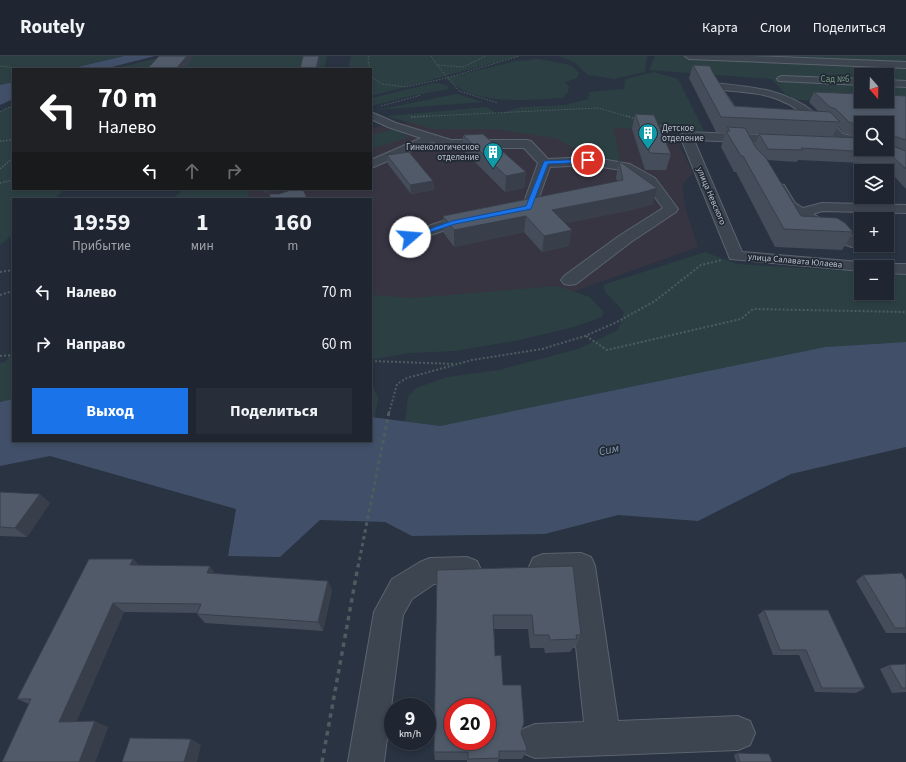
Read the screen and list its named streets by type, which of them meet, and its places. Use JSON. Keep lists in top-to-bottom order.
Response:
{
  "streets": {
    "street": ["улица Невского", "улица Салавата Юлаева"]
  },
  "crossings": [
    ["улица Невского", "улица Салавата Юлаева"]
  ],
  "water": ["Сим"],
  "parks": ["Сад №6"],
  "places": {
    "building": ["Детское отделение", "Гинекологическое отделение"]
  },
  "north": "bottom",
  "page": {
    "header": "Routely",
    "nav": ["Карта", "Слои", "Поделиться"],
    "map_buttons": ["+", "−"],
    "turn": ["70 m", "Налево"],
    "eta": [
      "19:59",
      "Прибытие",
      "1",
      "мин",
      "160",
      "m"
    ],
    "list": [
      {
        "name": "Налево",
        "value": "70 m"
      },
      {
        "name": "Направо",
        "value": "60 m"
      }
    ],
    "buttons": ["Выход", "Поделиться"],
    "speed": "9 km/h",
    "limit": "20"
  }
}
